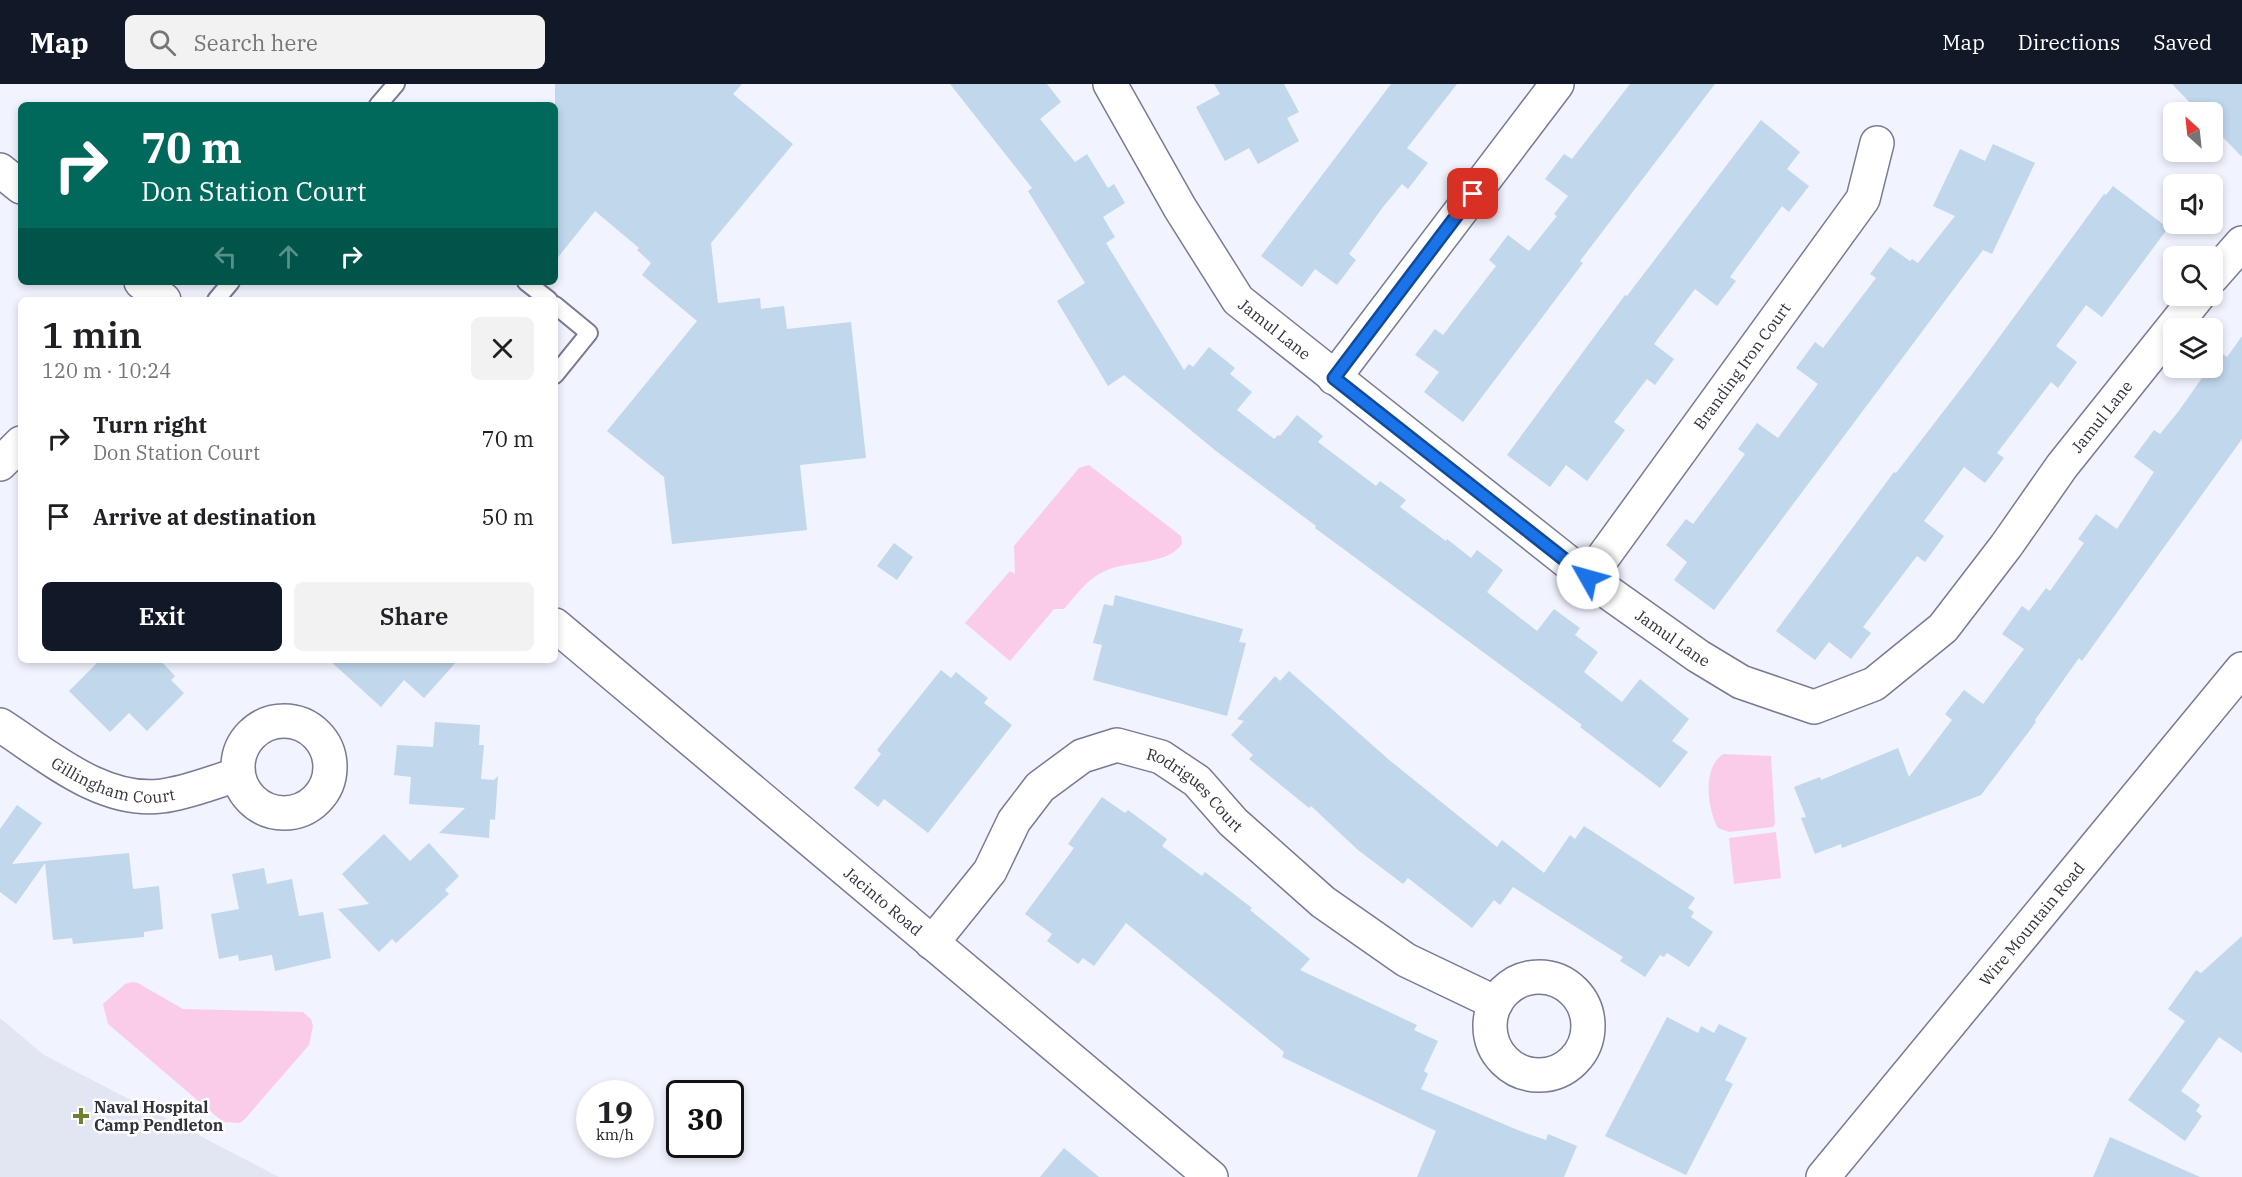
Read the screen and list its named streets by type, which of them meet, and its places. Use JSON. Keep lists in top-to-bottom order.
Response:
{
  "streets": {
    "street": [
      "Jamul Lane",
      "Branding Iron Court",
      "Gillingham Court",
      "Rodrigues Court",
      "Jacinto Road",
      "Wire Mountain Road"
    ]
  },
  "crossings": [
    ["Jamul Lane", "Branding Iron Court"],
    ["Rodrigues Court", "Jacinto Road"]
  ],
  "places": {
    "health": ["Naval Hospital Camp Pendleton"]
  },
  "north": "top left",
  "page": {
    "header": "Map",
    "search": "Search here",
    "nav": ["Map", "Directions", "Saved"],
    "turn": ["70 m", "Don Station Court"],
    "heading": ["1 min", "120 m · 10:24"],
    "list": [
      {
        "name": "Turn right",
        "note": "Don Station Court",
        "value": "70 m"
      },
      {
        "name": "Arrive at destination",
        "value": "50 m"
      }
    ],
    "buttons": ["Exit", "Share"],
    "speed": "19 km/h",
    "limit": "30"
  }
}
